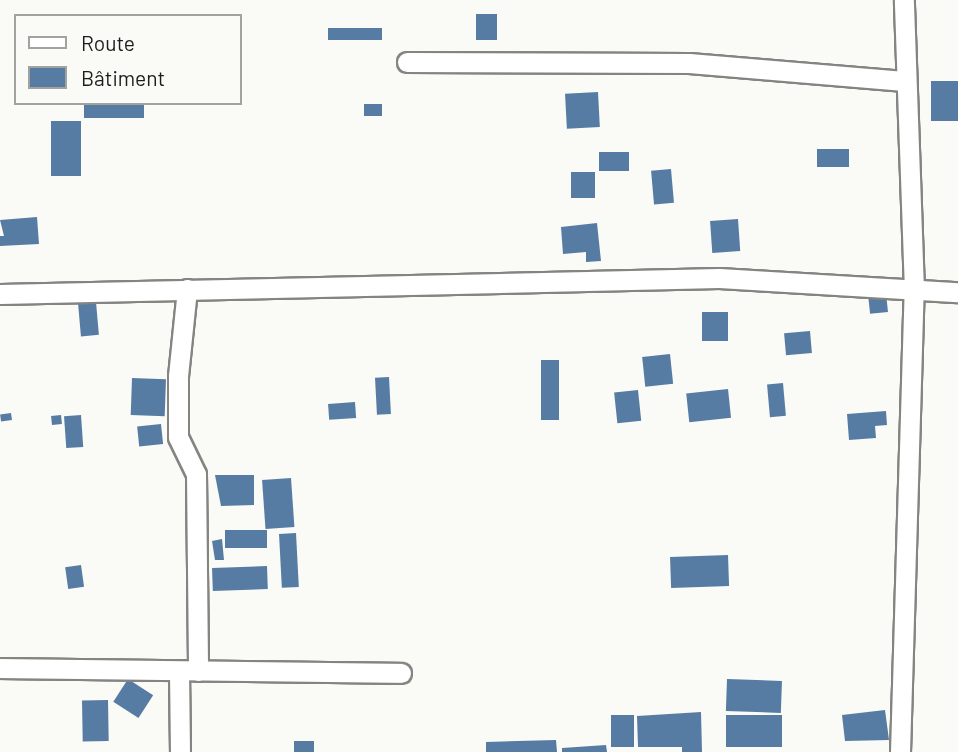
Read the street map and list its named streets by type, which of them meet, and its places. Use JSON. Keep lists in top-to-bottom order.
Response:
{
  "legend": ["Route", "Bâtiment"]
}
